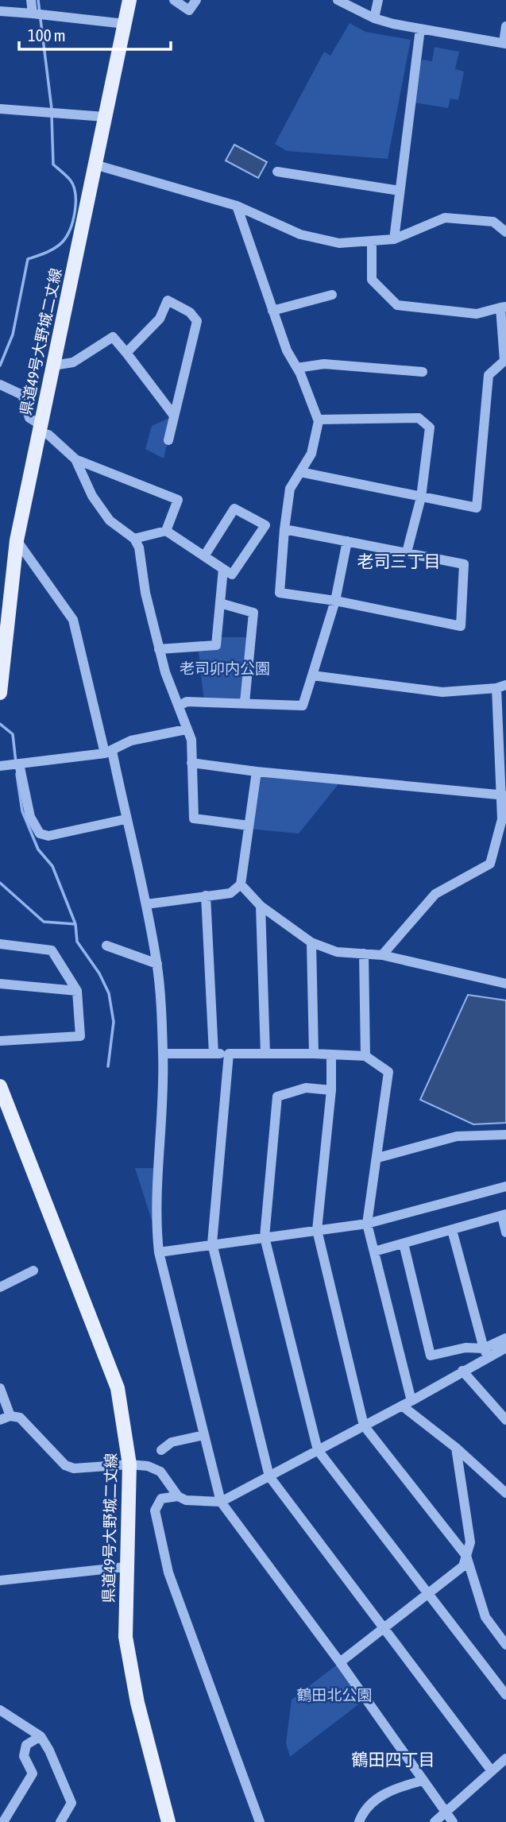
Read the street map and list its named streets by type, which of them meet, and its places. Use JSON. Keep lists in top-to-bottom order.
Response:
{
  "streets": {
    "main road": ["県道49号大野城二丈線"]
  },
  "districts": ["老司三丁目", "鶴田四丁目"],
  "parks": ["老司卯内公園", "鶴田北公園"],
  "scale_bar": "100 m"
}
